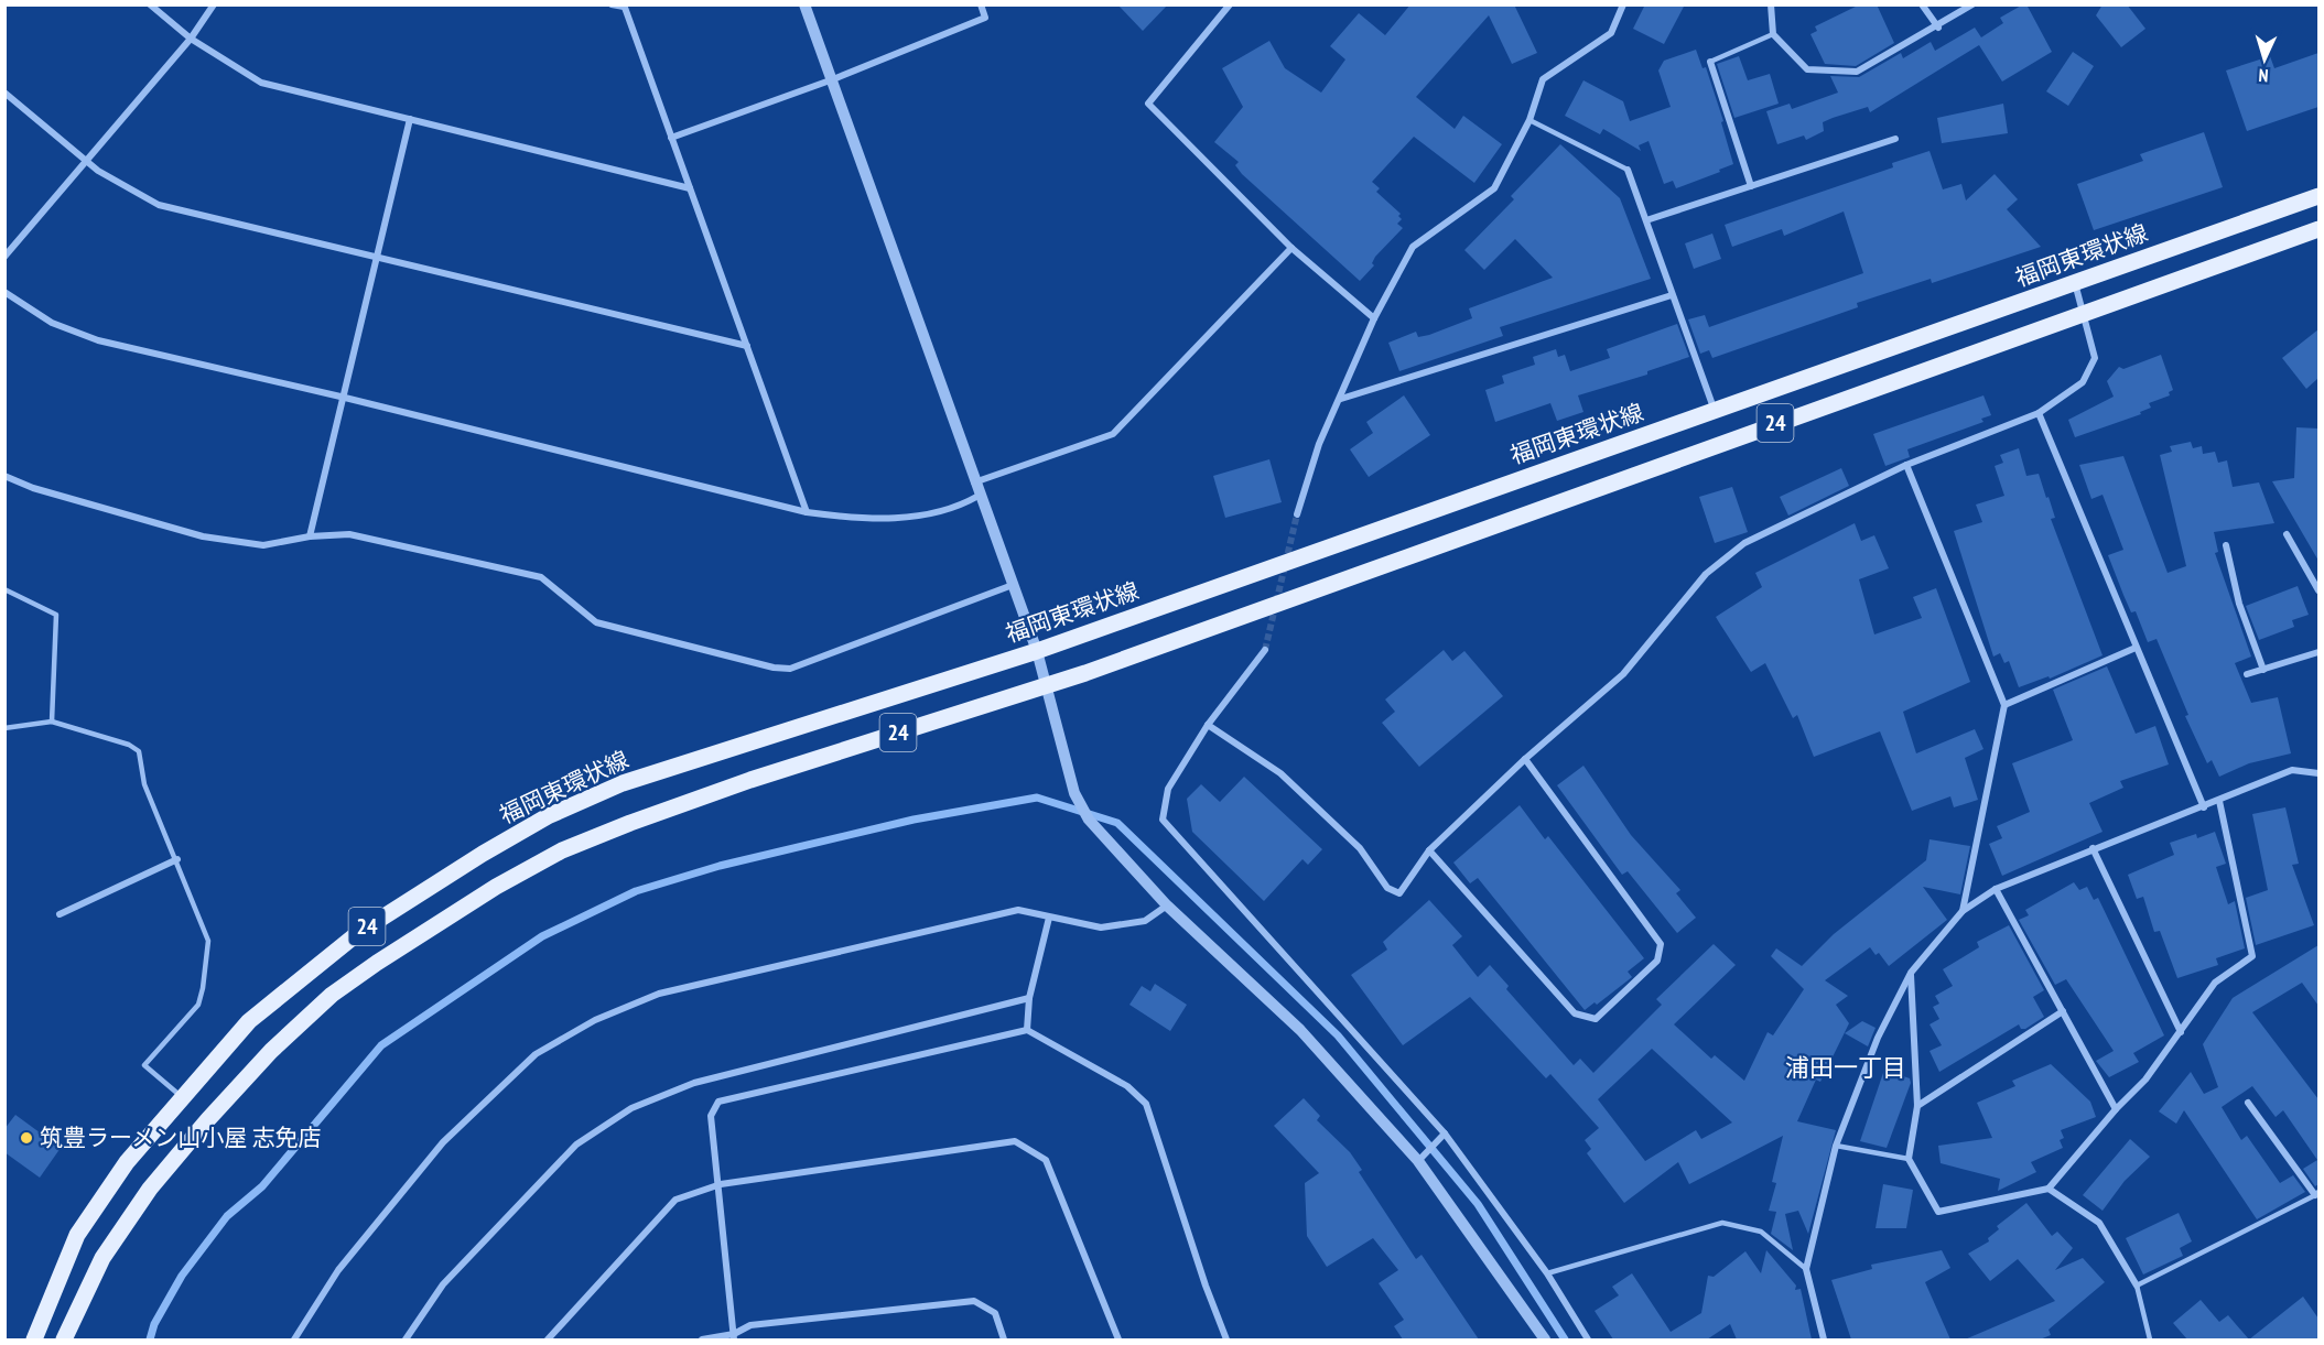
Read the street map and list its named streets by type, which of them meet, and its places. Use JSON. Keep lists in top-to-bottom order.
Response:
{
  "streets": {
    "main road": ["福岡東環状線", "24"]
  },
  "districts": ["浦田一丁目"],
  "places": ["筑豊ラーメン山小屋 志免店"],
  "north": "bottom"
}
